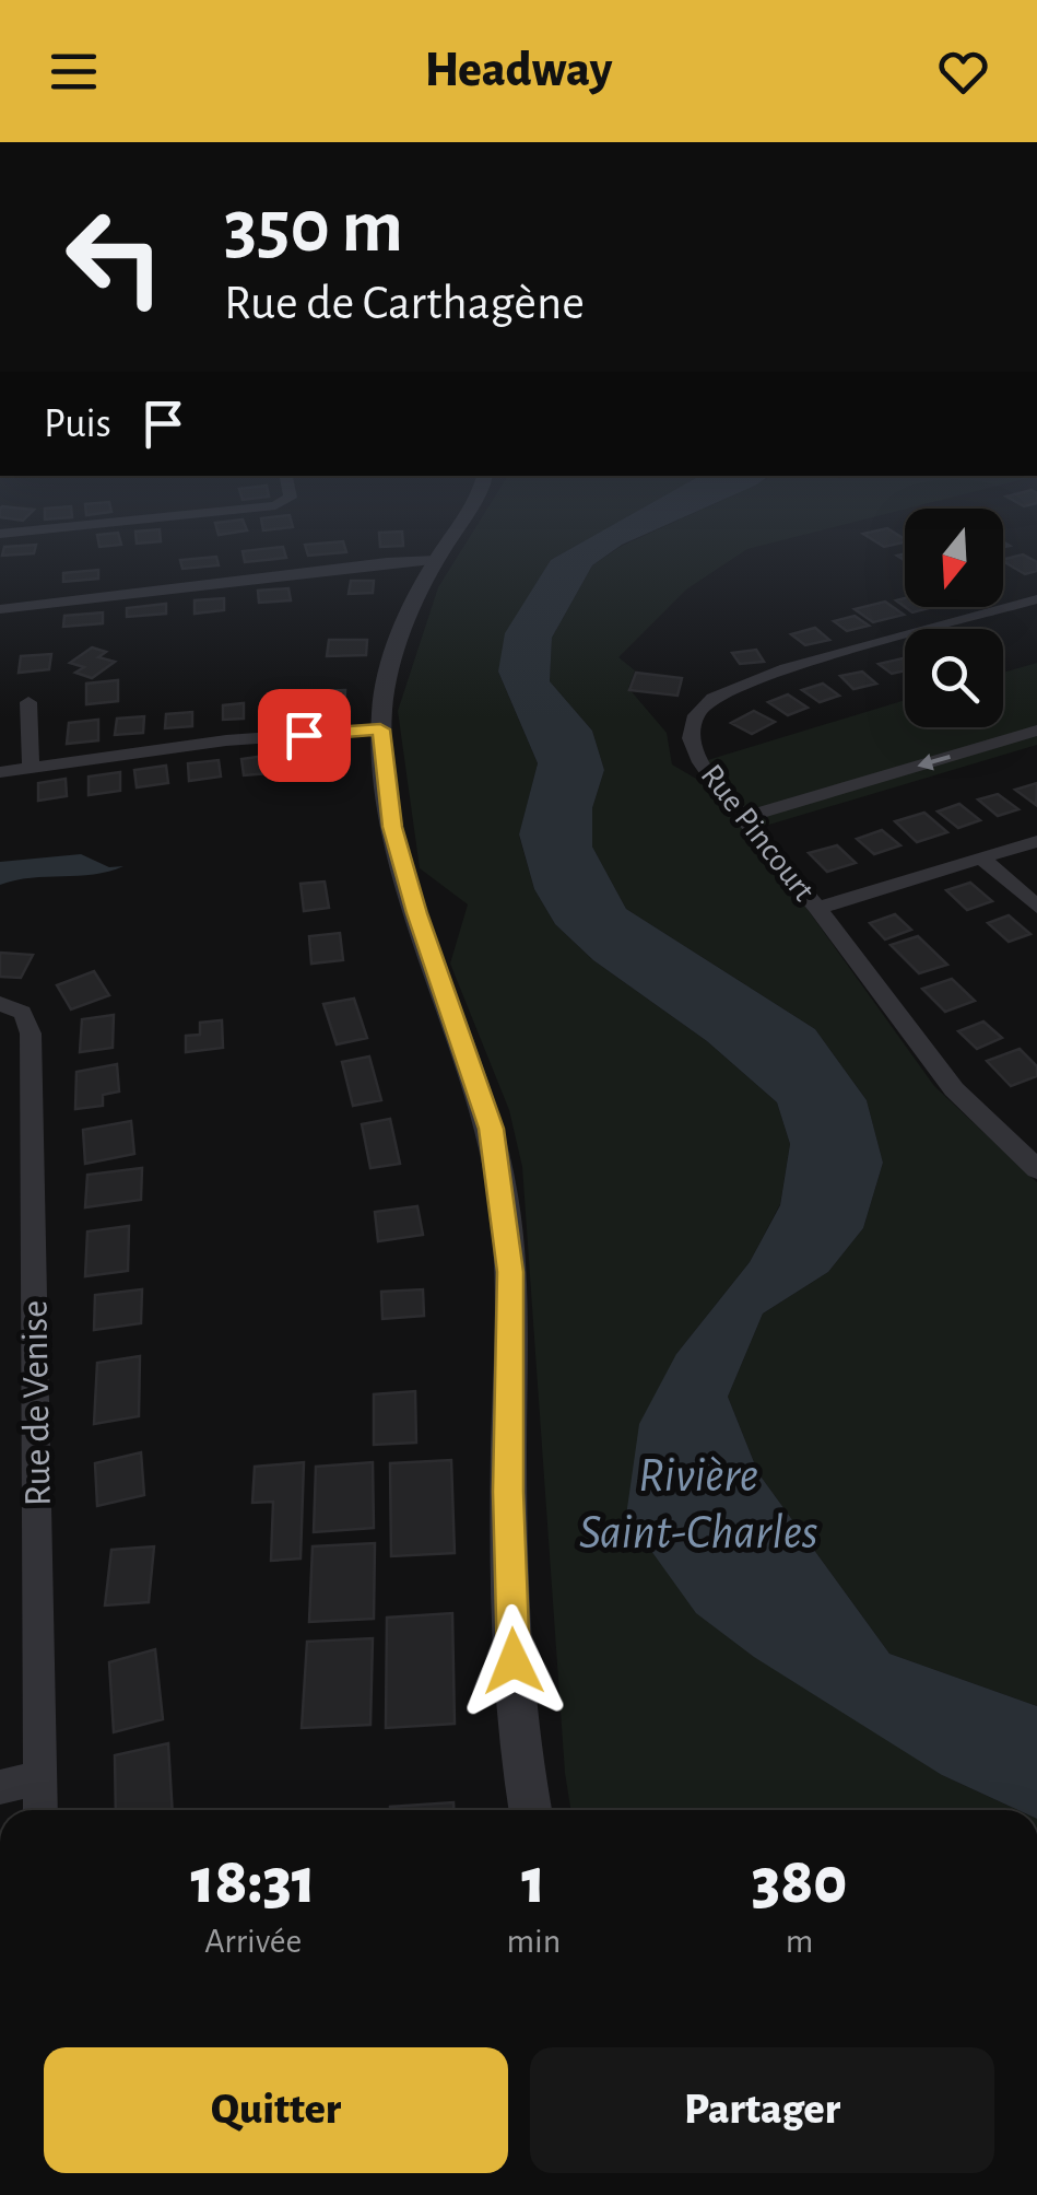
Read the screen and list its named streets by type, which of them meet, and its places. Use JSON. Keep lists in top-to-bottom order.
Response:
{
  "streets": {
    "street": ["Rue Pincourt", "Rue de Venise"]
  },
  "water": ["Rivière Saint-Charles"],
  "north": "bottom",
  "page": {
    "header": "Headway",
    "turn": ["350 m", "Rue de Carthagène"],
    "then": "Puis",
    "eta": [
      "18:31",
      "Arrivée",
      "1",
      "min",
      "380",
      "m"
    ],
    "buttons": ["Quitter", "Partager"]
  }
}
